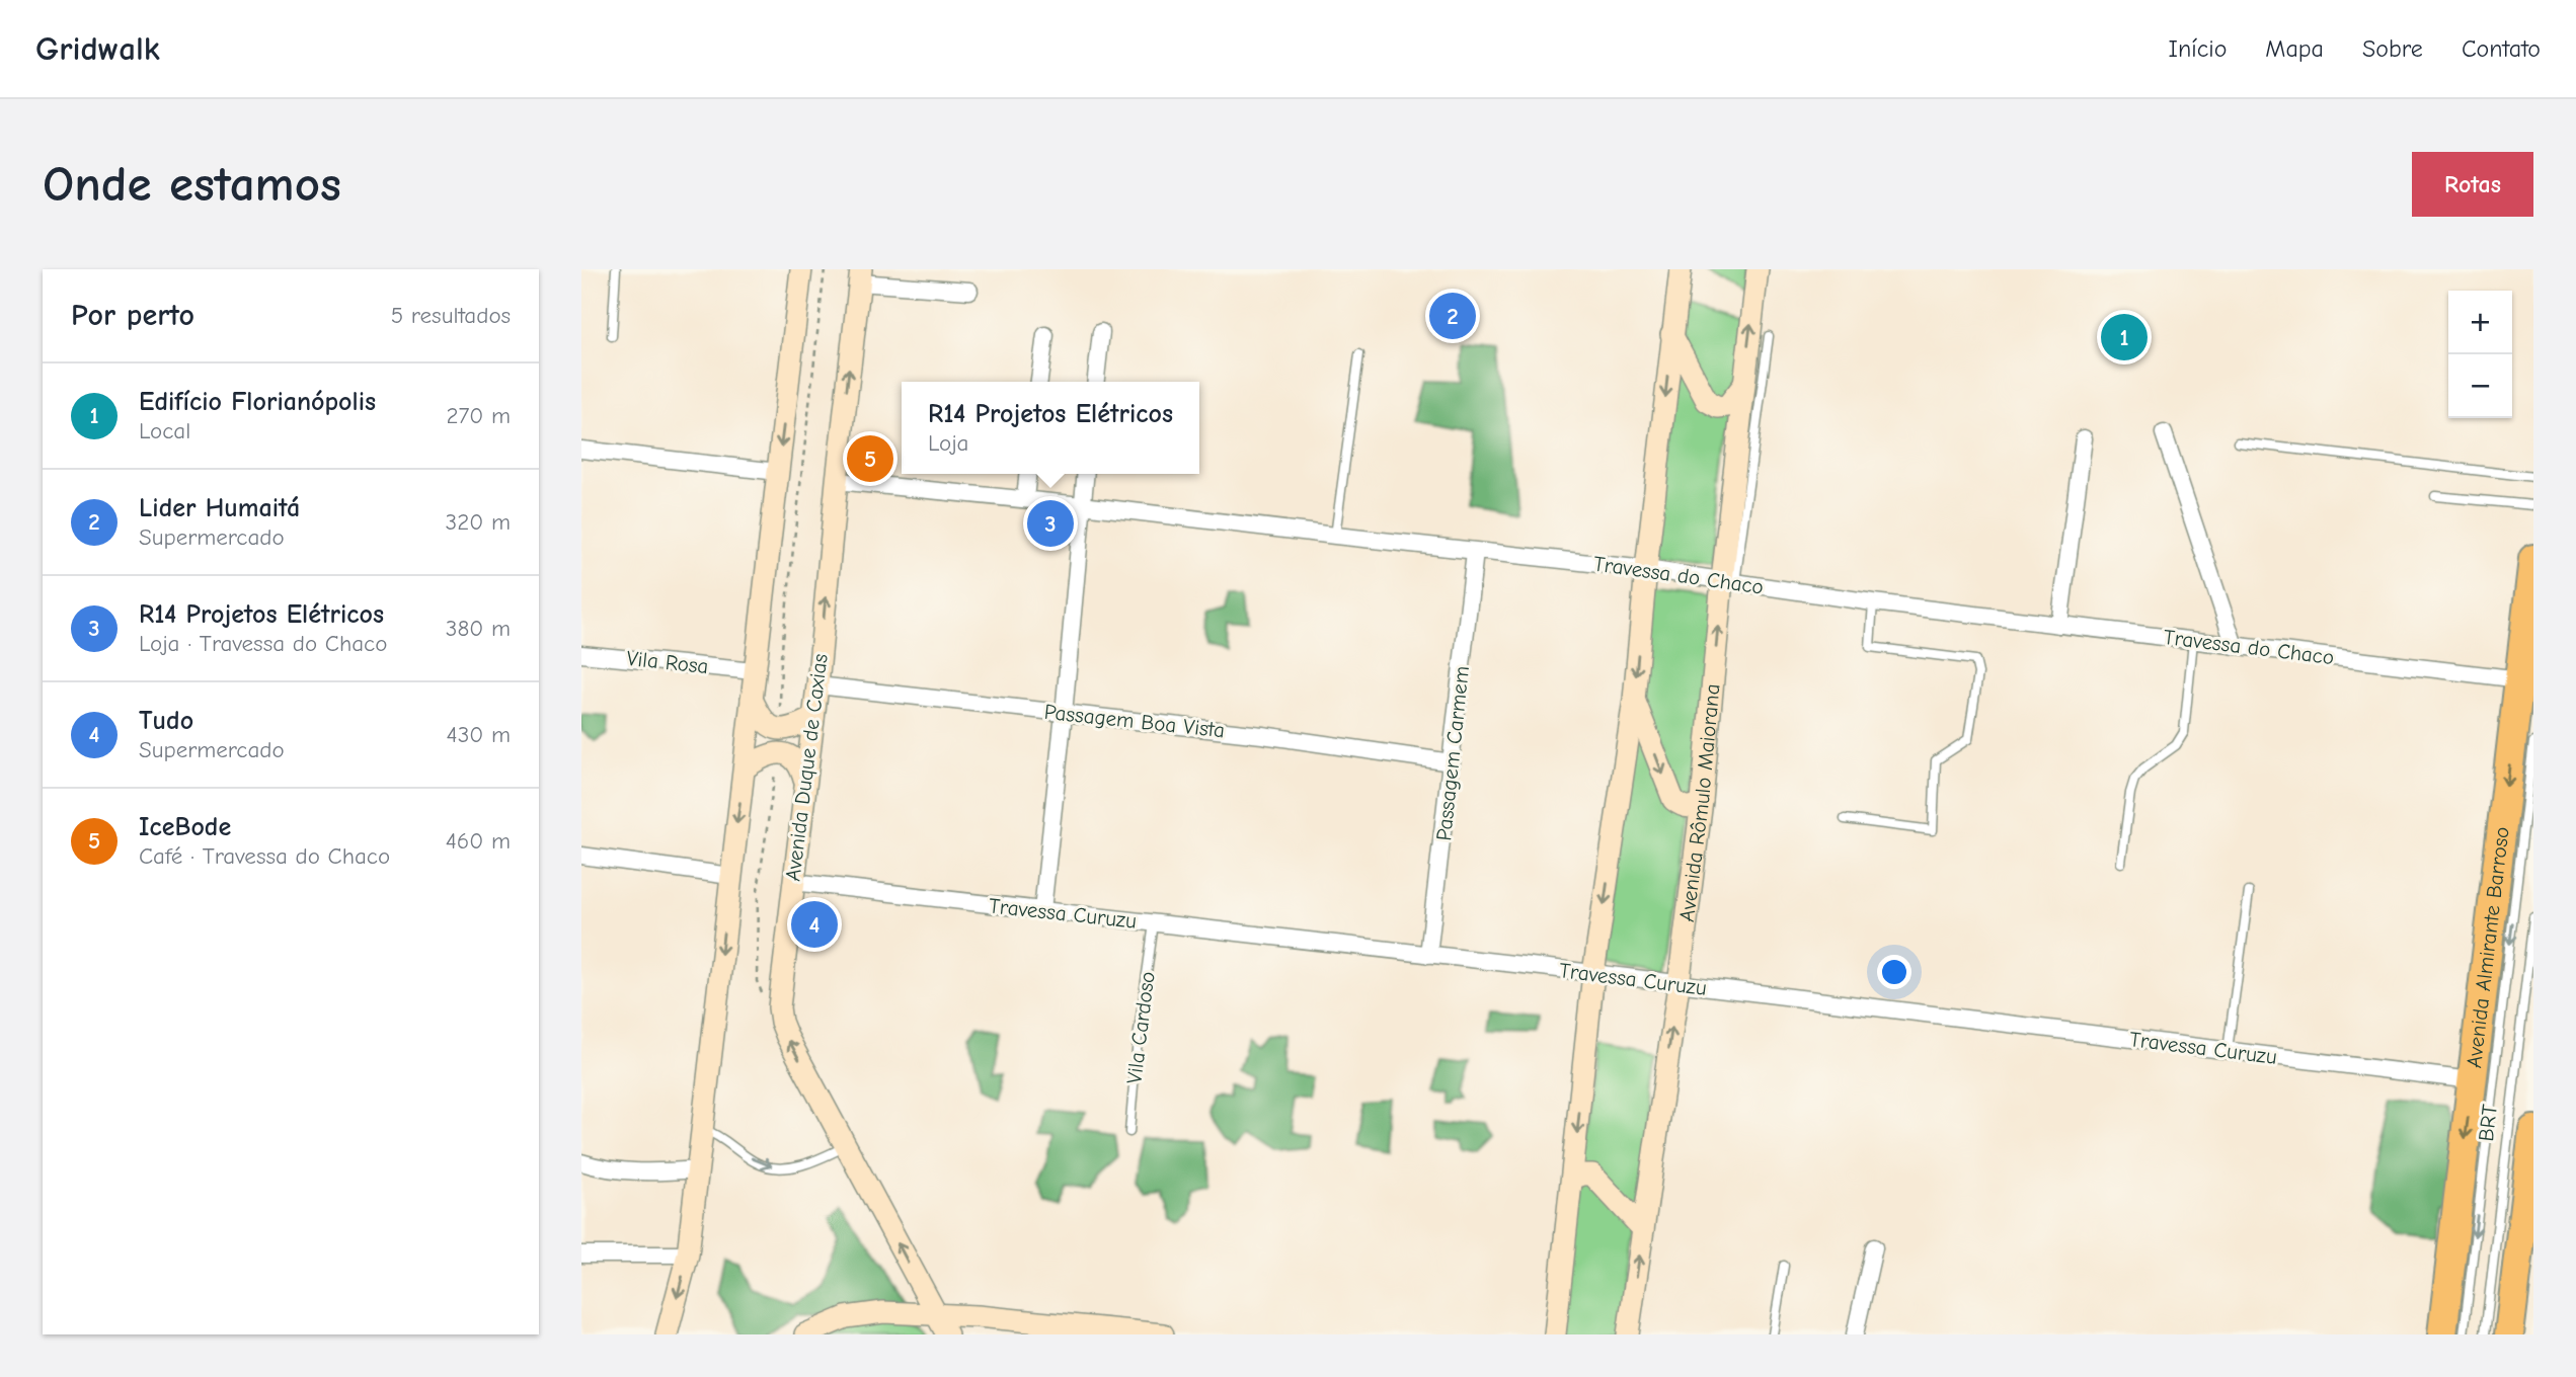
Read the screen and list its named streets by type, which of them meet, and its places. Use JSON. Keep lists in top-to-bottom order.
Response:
{
  "streets": {
    "highway": ["Avenida Almirante Barroso"],
    "street": [
      "Travessa do Chaco",
      "Vila Rosa",
      "Passagem Boa Vista",
      "Passagem Carmem",
      "Avenida Duque de Caxias",
      "Avenida Rômulo Maiorana",
      "Travessa Curuzu"
    ],
    "lane": ["Vila Cardoso", "BRT"]
  },
  "crossings": [
    ["Travessa do Chaco", "Passagem Carmem"],
    ["Travessa do Chaco", "Avenida Duque de Caxias"],
    ["Travessa do Chaco", "Avenida Rômulo Maiorana"],
    ["Travessa do Chaco", "Avenida Almirante Barroso"],
    ["Passagem Boa Vista", "Passagem Carmem"],
    ["Passagem Boa Vista", "Avenida Duque de Caxias"],
    ["Passagem Carmem", "Travessa Curuzu"],
    ["Avenida Duque de Caxias", "Travessa Curuzu"],
    ["Avenida Rômulo Maiorana", "Travessa Curuzu"],
    ["Travessa Curuzu", "Avenida Almirante Barroso"],
    ["Travessa Curuzu", "Vila Cardoso"]
  ],
  "page": {
    "header": "Gridwalk",
    "nav": [
      "Início",
      "Mapa",
      "Sobre",
      "Contato"
    ],
    "buttons": "Rotas",
    "title": "Onde estamos",
    "heading": ["Por perto", "5 resultados"],
    "pins": [
      "2",
      "1",
      "5",
      "3",
      "4"
    ],
    "map_buttons": ["+", "−"],
    "list": [
      {
        "mark": "1",
        "name": "Edifício Florianópolis",
        "note": "Local",
        "value": "270 m"
      },
      {
        "mark": "2",
        "name": "Lider Humaitá",
        "note": "Supermercado",
        "value": "320 m"
      },
      {
        "mark": "3",
        "name": "R14 Projetos Elétricos",
        "note": "Loja · Travessa do Chaco",
        "value": "380 m"
      },
      {
        "mark": "4",
        "name": "Tudo",
        "note": "Supermercado",
        "value": "430 m"
      },
      {
        "mark": "5",
        "name": "IceBode",
        "note": "Café · Travessa do Chaco",
        "value": "460 m"
      }
    ],
    "popup": ["R14 Projetos Elétricos", "Loja"]
  }
}
